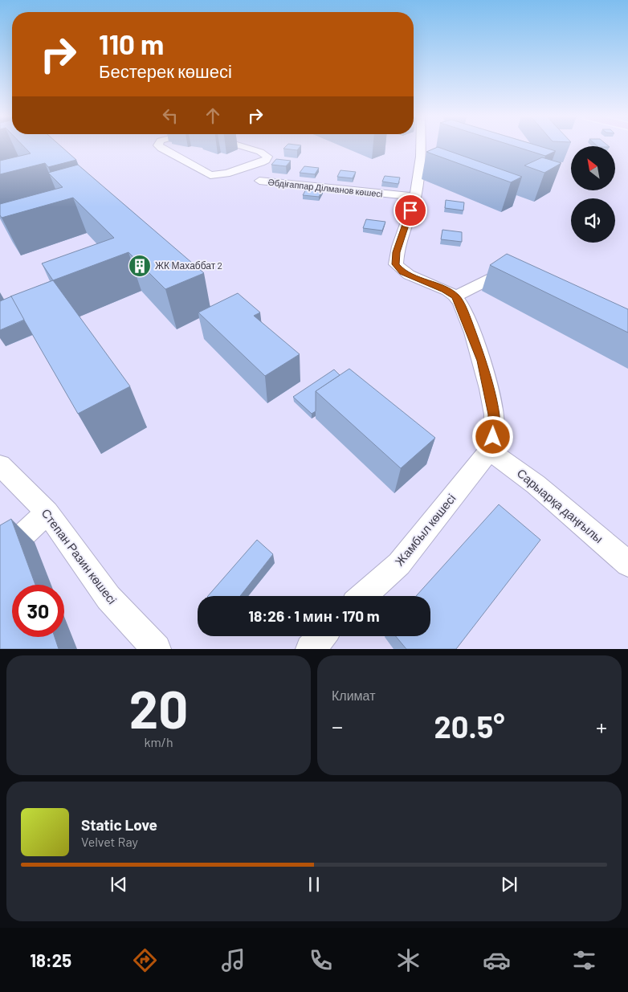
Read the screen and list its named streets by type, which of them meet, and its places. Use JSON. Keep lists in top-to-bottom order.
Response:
{
  "streets": {
    "street": [
      "Әбдіғаппар Ділманов көшесі",
      "Сарыарқа даңғылы",
      "Жамбыл көшесі",
      "Степан Разин көшесі"
    ]
  },
  "crossings": [
    ["Сарыарқа даңғылы", "Жамбыл көшесі"]
  ],
  "places": {
    "building": ["ЖК Махаббат 2"]
  },
  "north": "top left",
  "page": {
    "turn": ["110 m", "Бестерек көшесі"],
    "limit": "30",
    "trip": "18:26 · 1 мин · 170 m",
    "tile": [
      ["20", "km/h"],
      "Климат"
    ],
    "heat": ["−", "20.5°", "+"],
    "song": ["Static Love", "Velvet Ray"],
    "tabs": "18:25"
  }
}
